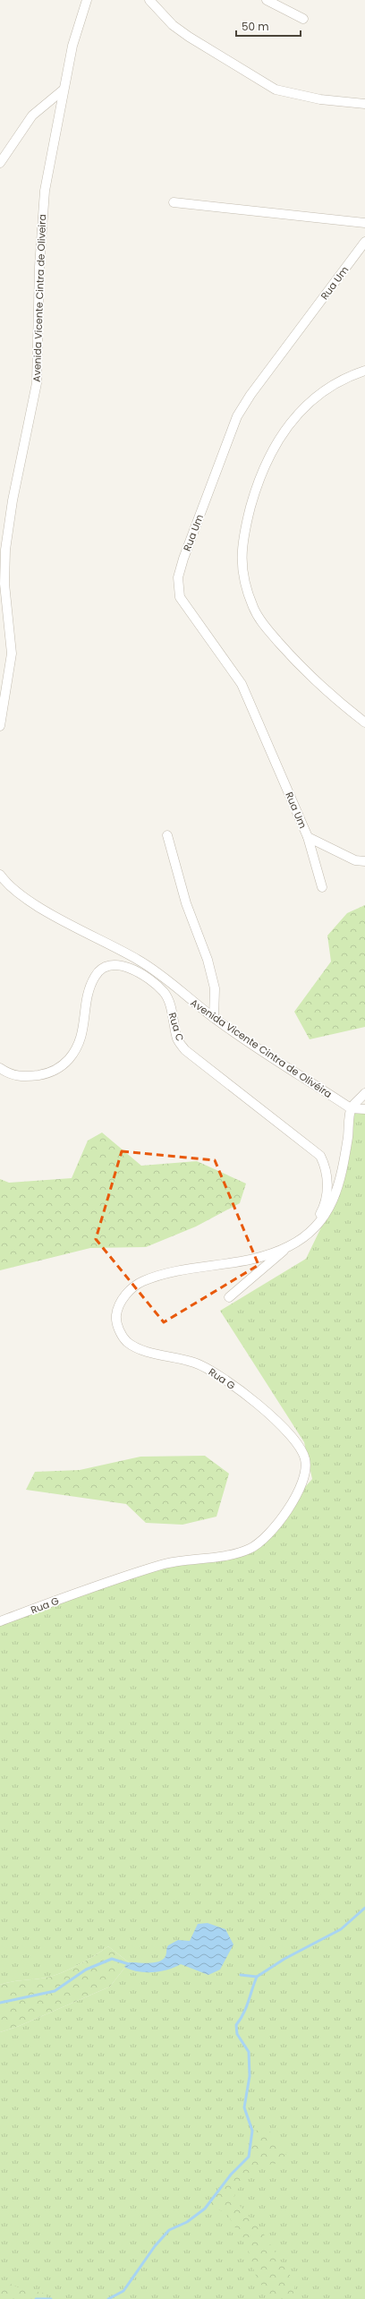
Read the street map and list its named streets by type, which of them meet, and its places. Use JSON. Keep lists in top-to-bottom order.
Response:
{
  "streets": {
    "street": [
      "Rua Um",
      "Avenida Vicente Cintra de Oliveira",
      "Rua C",
      "Avenida Vicente Cintra de Olivéira",
      "Rua G"
    ]
  },
  "crossings": [
    ["Rua C", "Rua G"],
    ["Avenida Vicente Cintra de Olivéira", "Rua G"]
  ],
  "scale_bar": "50 m"
}
